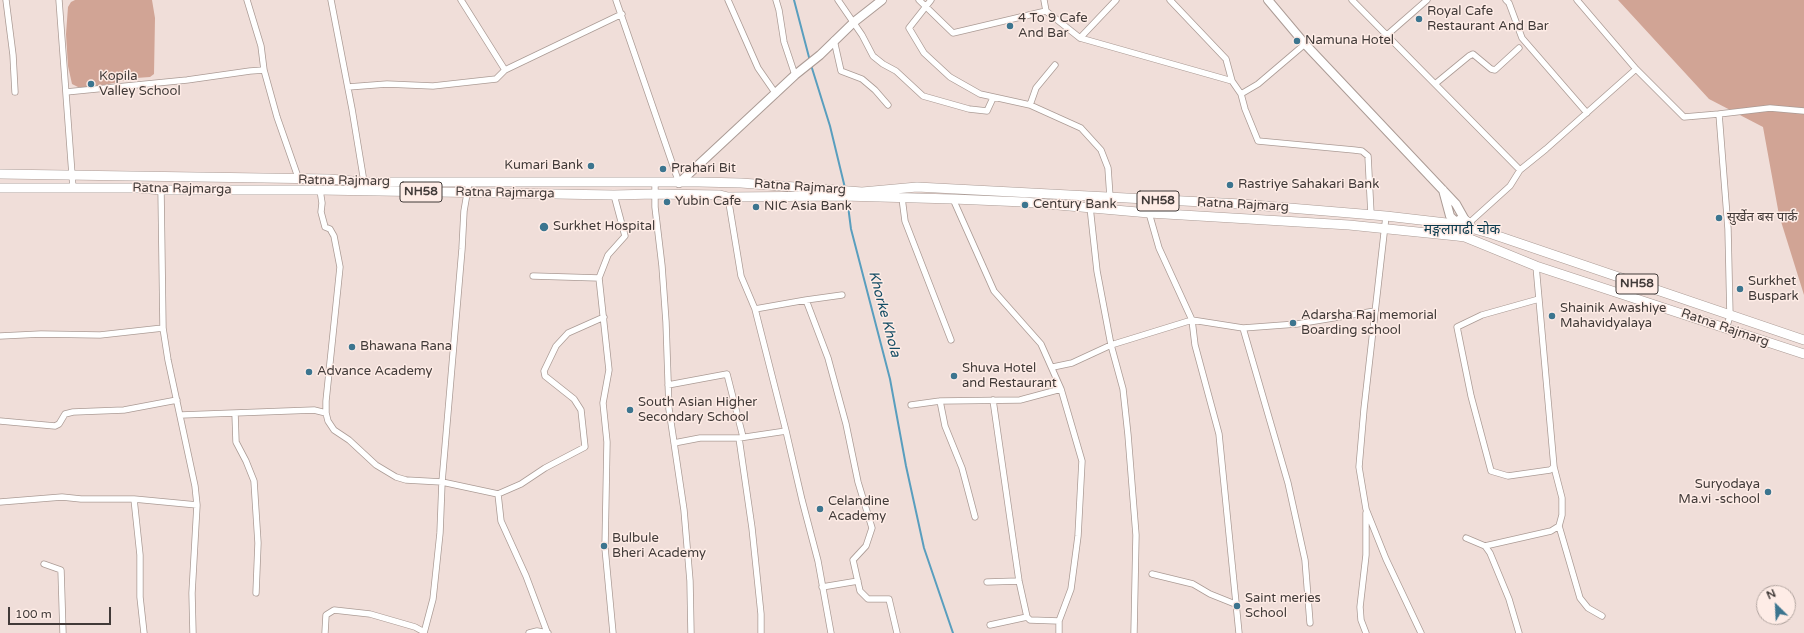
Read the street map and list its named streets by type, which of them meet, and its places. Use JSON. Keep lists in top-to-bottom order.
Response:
{
  "streets": {
    "main road": ["Ratna Rajmarg", "Ratna Rajmarga", "NH58"]
  },
  "crossings": [
    ["Ratna Rajmarg", "Ratna Rajmarga"]
  ],
  "districts": ["मङ्गलागढी चोक"],
  "water": ["Khorke Khola"],
  "places": [
    "Royal Cafe Restaurant And Bar",
    "4 To 9 Cafe And Bar",
    "Namuna Hotel",
    "Kopila Valley School",
    "Kumari Bank",
    "Prahari Bit",
    "Rastriye Sahakari Bank",
    "Yubin Cafe",
    "Century Bank",
    "NIC Asia Bank",
    "सुर्खेत बस पार्क",
    "Surkhet Hospital",
    "Surkhet Buspark",
    "Shainik Awashiye Mahavidyalaya",
    "Adarsha Raj memorial Boarding school",
    "Bhawana Rana",
    "Advance Academy",
    "Shuva Hotel and Restaurant",
    "South Asian Higher Secondary School",
    "Suryodaya Ma.vi -school",
    "Celandine Academy",
    "Bulbule Bheri Academy",
    "Saint meries School"
  ],
  "scale_bar": "100 m",
  "north": "top left"
}
